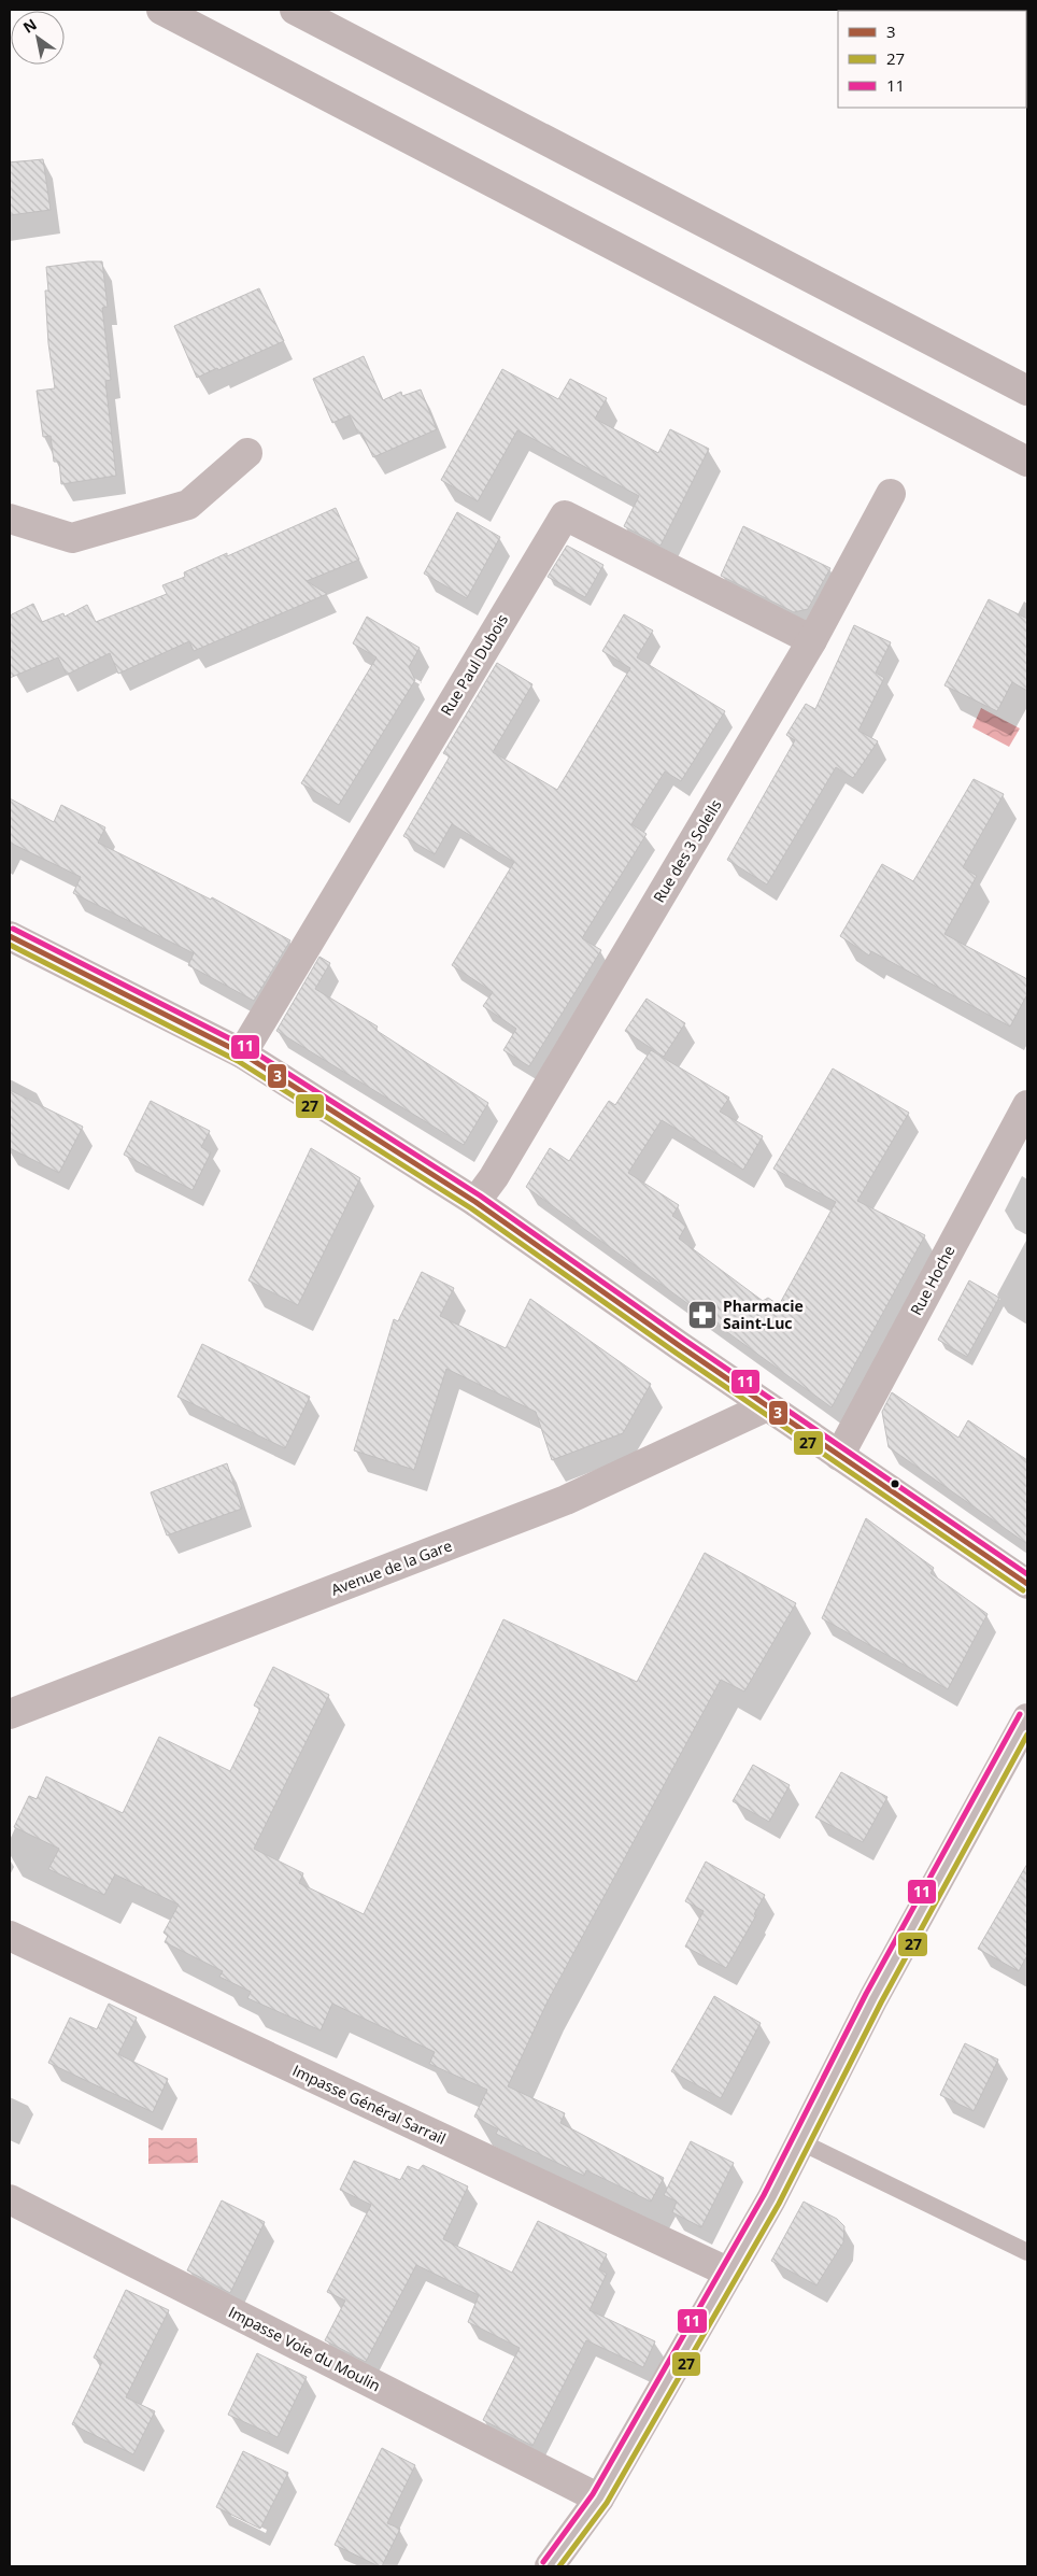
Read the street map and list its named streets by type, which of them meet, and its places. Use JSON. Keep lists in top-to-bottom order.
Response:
{
  "streets": {
    "street": [
      "Rue Paul Dubois",
      "Rue des 3 Soleils",
      "Rue Hoche",
      "Avenue de la Gare",
      "Impasse Général Sarrail",
      "Impasse Voie du Moulin"
    ]
  },
  "crossings": [
    ["Rue Paul Dubois", "Rue des 3 Soleils"]
  ],
  "places": {
    "pharmacy": ["Pharmacie Saint-Luc"]
  },
  "lines": ["transit line 11", "transit line 3", "transit line 27"],
  "legend": ["3", "27", "11"],
  "north": "top left"
}
